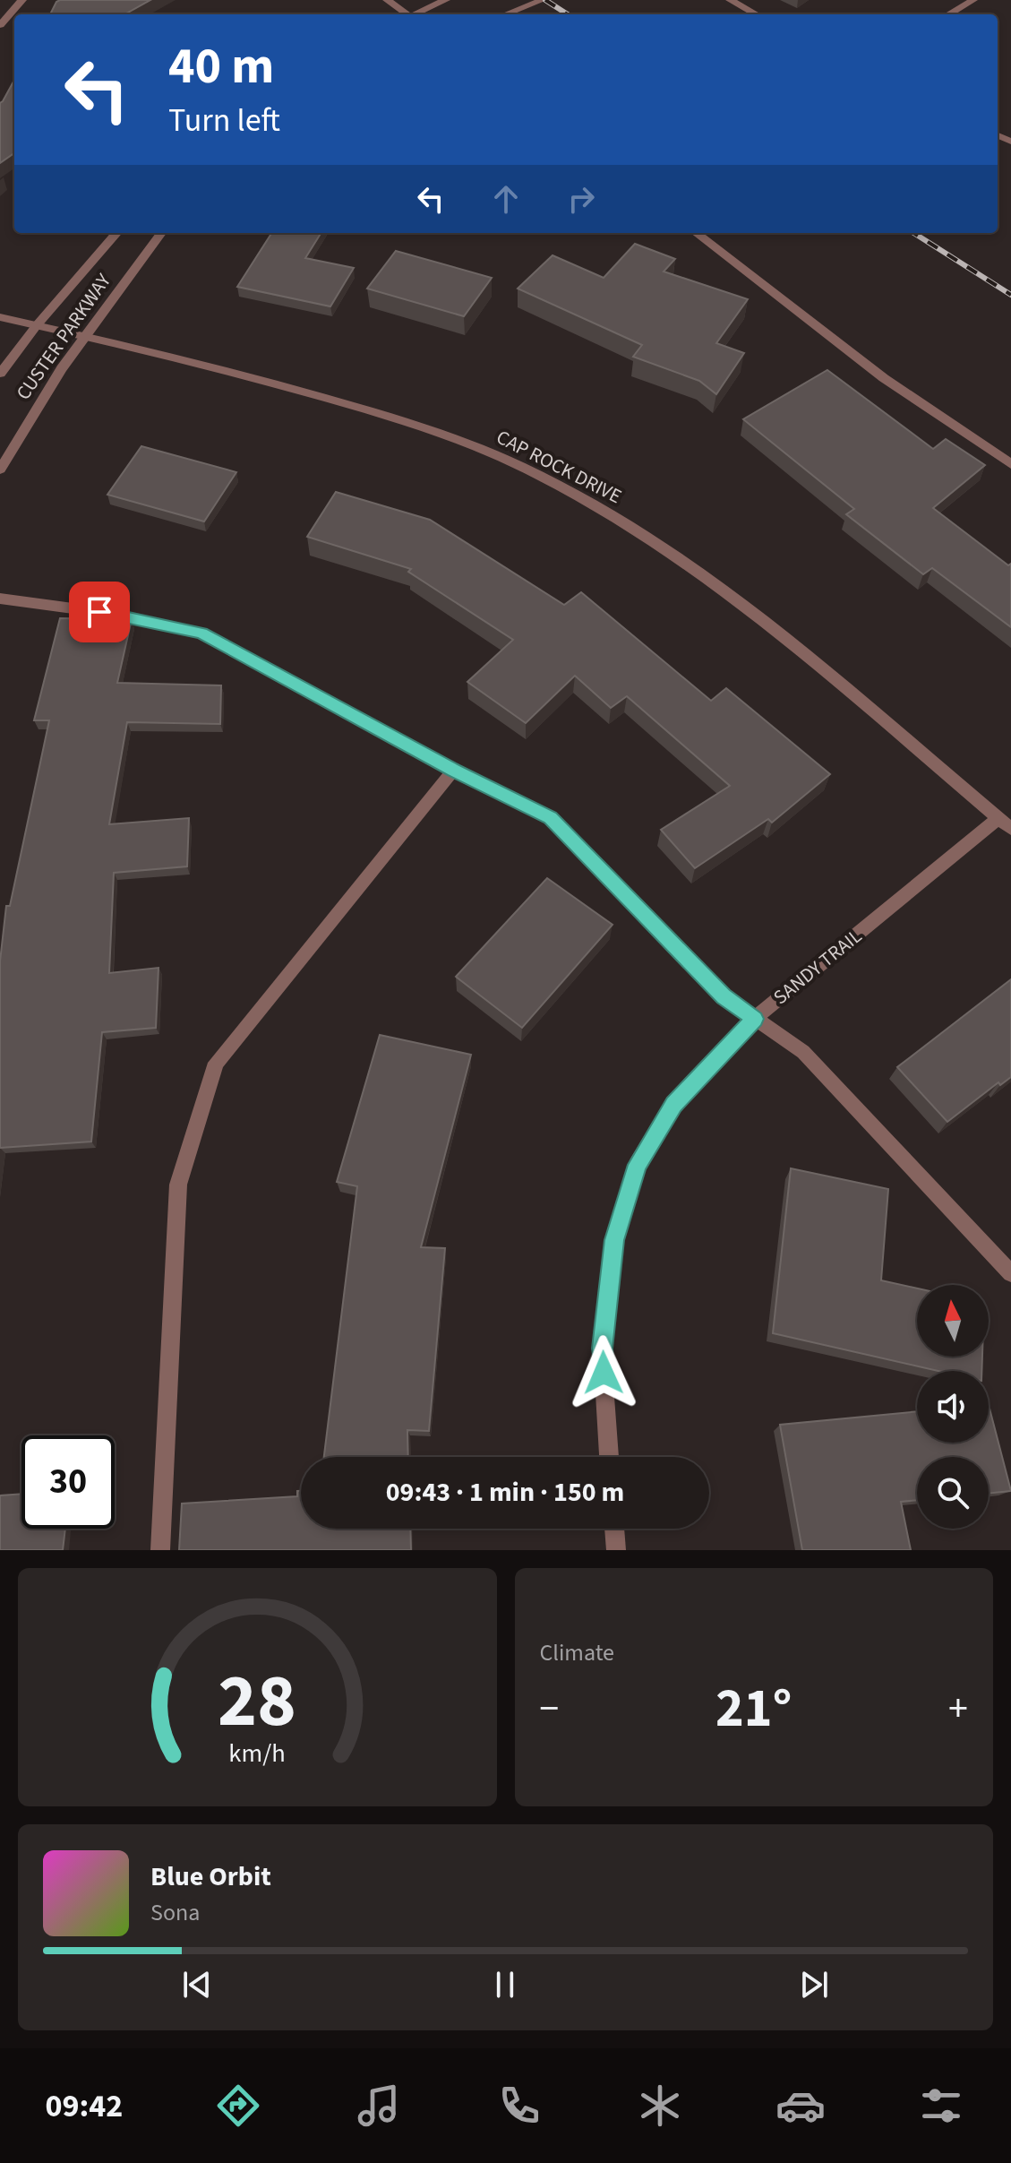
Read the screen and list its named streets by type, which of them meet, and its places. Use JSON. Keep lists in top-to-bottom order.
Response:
{
  "streets": {
    "street": ["CUSTER PARKWAY", "CAP ROCK DRIVE", "SANDY TRAIL"]
  },
  "crossings": [
    ["CUSTER PARKWAY", "CAP ROCK DRIVE"],
    ["CAP ROCK DRIVE", "SANDY TRAIL"]
  ],
  "north": "top",
  "page": {
    "turn": ["40 m", "Turn left"],
    "limit": "30",
    "trip": "09:43 · 1 min · 150 m",
    "tile": "Climate",
    "heat": ["−", "21°", "+"],
    "song": ["Blue Orbit", "Sona"],
    "tabs": "09:42",
    "gauge": ["28", "km/h"]
  }
}
